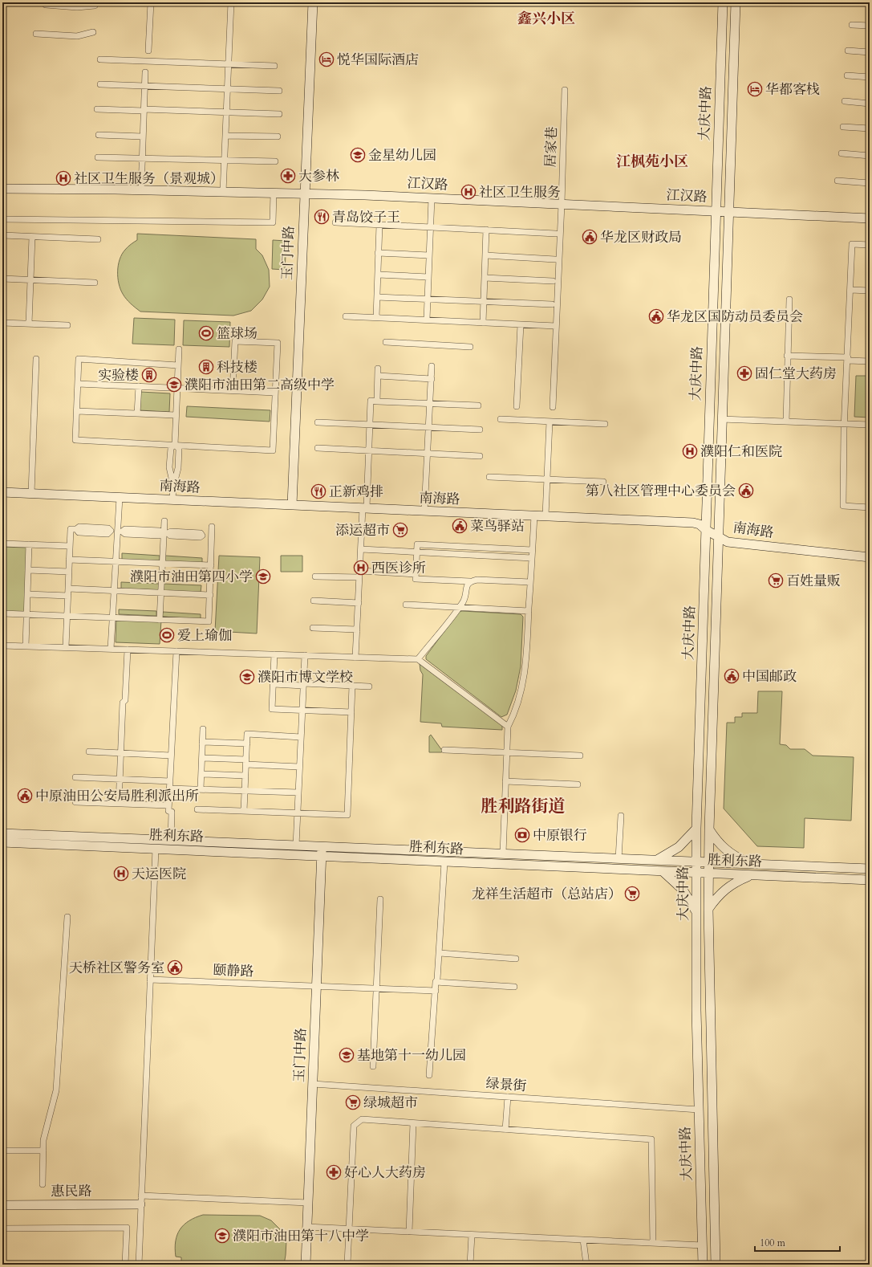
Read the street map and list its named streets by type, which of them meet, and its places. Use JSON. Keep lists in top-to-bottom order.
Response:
{
  "streets": {
    "main road": [
      "大庆中路",
      "江汉路",
      "玉门中路",
      "南海路",
      "胜利东路",
      "惠民路"
    ],
    "street": ["居家巷", "颐静路", "绿景街"]
  },
  "crossings": [
    ["大庆中路", "江汉路"],
    ["大庆中路", "南海路"],
    ["大庆中路", "胜利东路"],
    ["大庆中路", "绿景街"],
    ["居家巷", "江汉路"],
    ["江汉路", "玉门中路"],
    ["玉门中路", "南海路"],
    ["玉门中路", "胜利东路"],
    ["玉门中路", "颐静路"],
    ["玉门中路", "绿景街"]
  ],
  "districts": ["鑫兴小区", "江枫苑小区", "胜利路街道"],
  "places": {
    "hotel": ["悦华国际酒店", "华都客栈"],
    "school or university": [
      "金星幼儿园",
      "濮阳市油田第二高级中学",
      "濮阳市油田第四小学",
      "濮阳市博文学校",
      "基地第十一幼儿园",
      "濮阳市油田第十八中学"
    ],
    "pharmacy": ["大参林", "固仁堂大药房", "好心人大药房"],
    "hospital": [
      "社区卫生服务（景观城）",
      "社区卫生服务",
      "濮阳仁和医院",
      "西医诊所",
      "天运医院"
    ],
    "restaurant": ["青岛饺子王", "正新鸡排"],
    "public building": [
      "华龙区财政局",
      "华龙区国防动员委员会",
      "第八社区管理中心委员会",
      "菜鸟驿站",
      "中国邮政",
      "中原油田公安局胜利派出所",
      "天桥社区警务室"
    ],
    "sports": ["篮球场", "爱上瑜伽"],
    "building": ["科技楼", "实验楼"],
    "supermarket": [
      "添运超市",
      "百姓量贩",
      "龙祥生活超市（总站店）",
      "绿城超市"
    ],
    "bank": ["中原银行"]
  },
  "scale_bar": "100 m"
}
